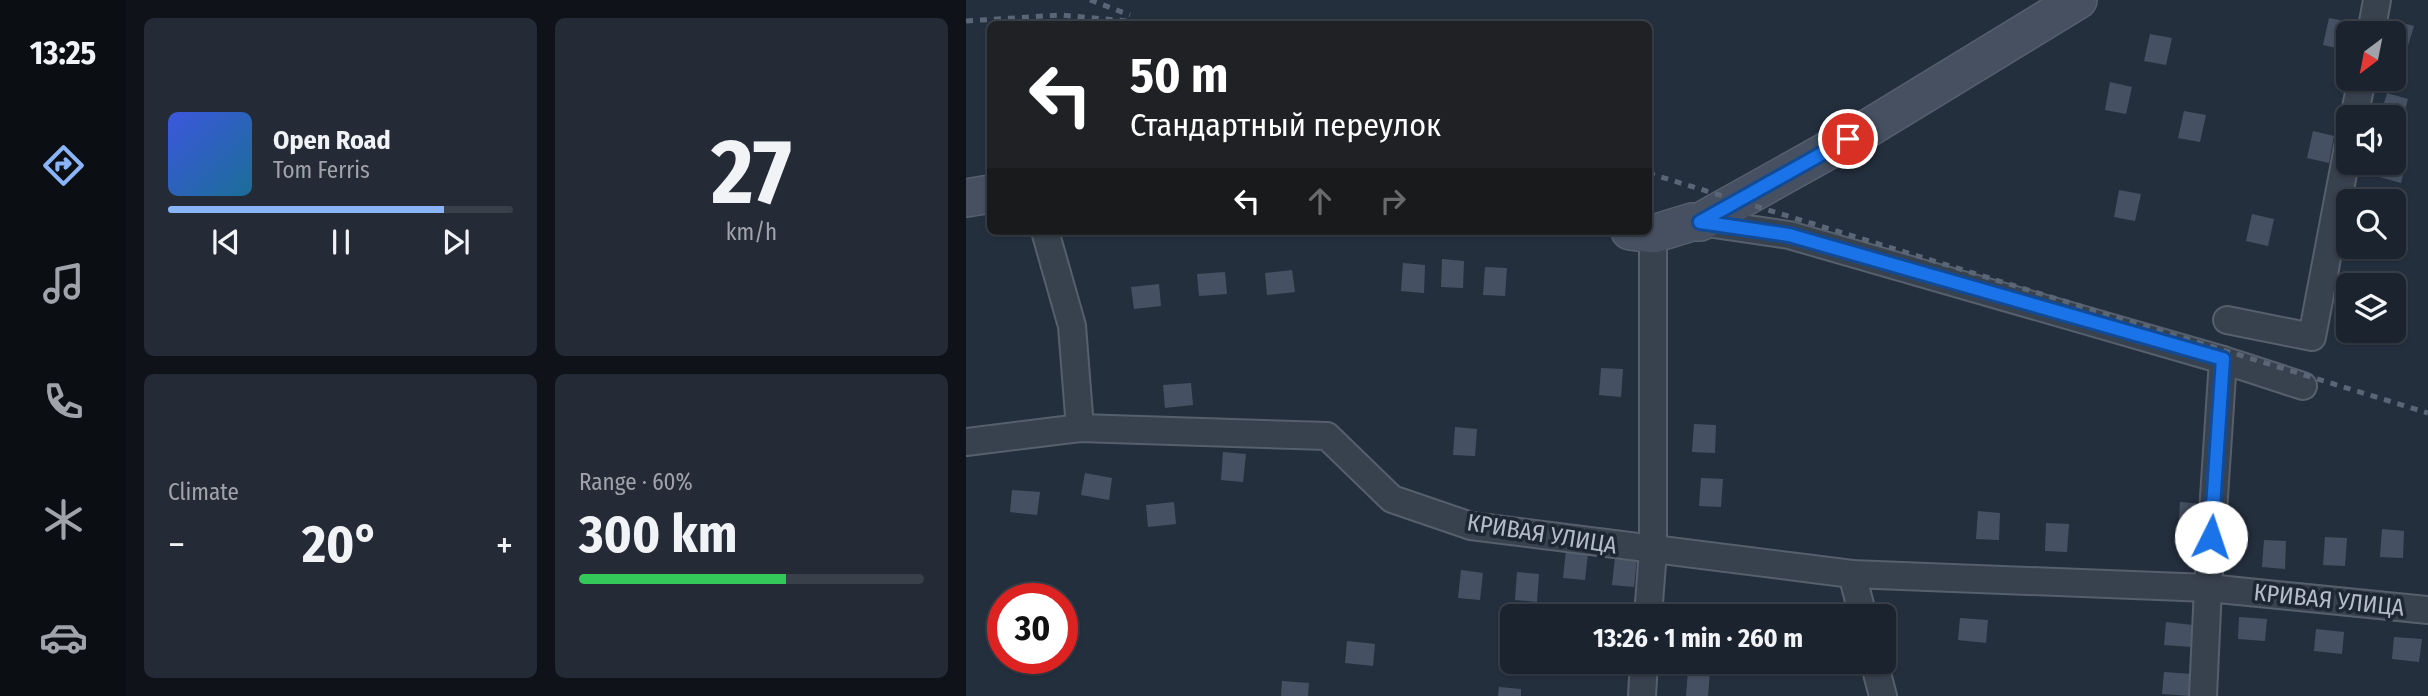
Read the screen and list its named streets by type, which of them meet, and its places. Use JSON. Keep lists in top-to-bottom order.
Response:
{
  "streets": {
    "street": ["КРИВАЯ УЛИЦА"]
  },
  "north": "bottom left",
  "page": {
    "tabs": "13:25",
    "tile": [
      ["27", "km/h"],
      "Climate",
      ["Range · 60%", "300 km"]
    ],
    "turn": ["50 m", "Стандартный переулок"],
    "song": ["Open Road", "Tom Ferris"],
    "heat": ["−", "20°", "+"],
    "limit": "30",
    "trip": "13:26 · 1 min · 260 m"
  }
}
